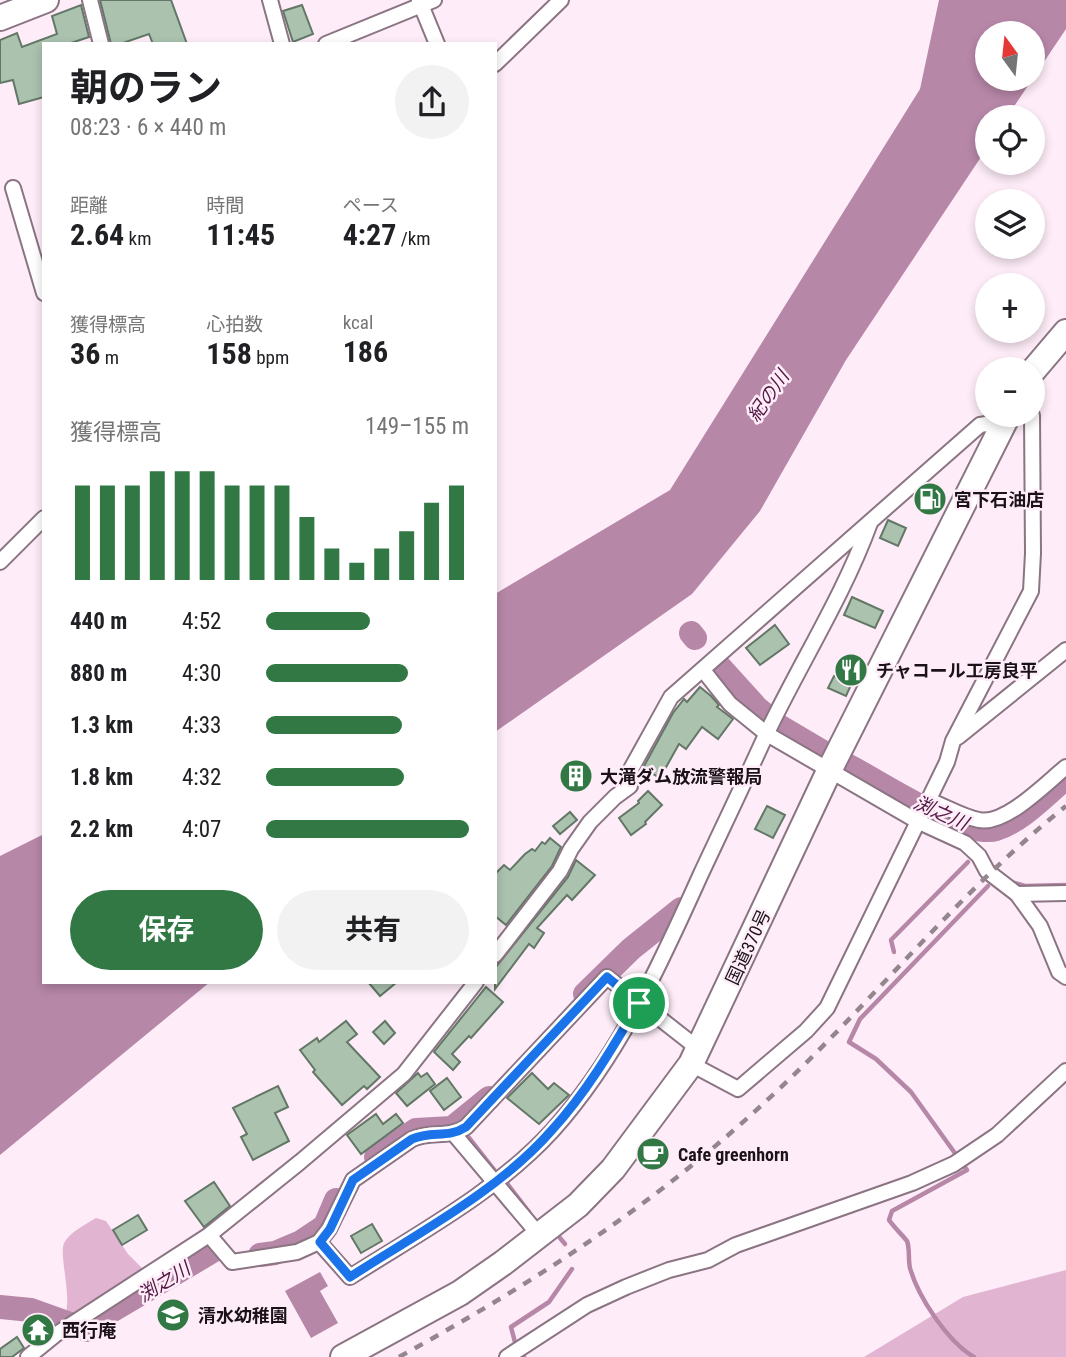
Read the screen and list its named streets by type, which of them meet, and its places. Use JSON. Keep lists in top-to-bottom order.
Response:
{
  "streets": {
    "highway": ["国道370号"]
  },
  "water": ["紀の川", "渕之川"],
  "places": {
    "fuel station": ["宮下石油店"],
    "restaurant": ["チャコール工房良平"],
    "building": ["大滝ダム放流警報局"],
    "cafe": ["Cafe greenhorn"],
    "school or university": ["清水幼稚園"],
    "temple": ["西行庵"]
  },
  "north": "top",
  "page": {
    "map_buttons": ["+", "−"],
    "heading": ["朝のラン", "08:23 · 6 × 440 m"],
    "stats": [
      ["距離", "2.64 km"],
      ["時間", "11:45"],
      ["ペース", "4:27 /km"],
      ["獲得標高", "36 m"],
      ["心拍数", "158 bpm"],
      ["kcal", "186"]
    ],
    "chart": ["獲得標高", "149–155 m"],
    "list": [
      {
        "name": "440 m",
        "note": "4:52"
      },
      {
        "name": "880 m",
        "note": "4:30"
      },
      {
        "name": "1.3 km",
        "note": "4:33"
      },
      {
        "name": "1.8 km",
        "note": "4:32"
      },
      {
        "name": "2.2 km",
        "note": "4:07"
      }
    ],
    "buttons": ["保存", "共有"]
  }
}
